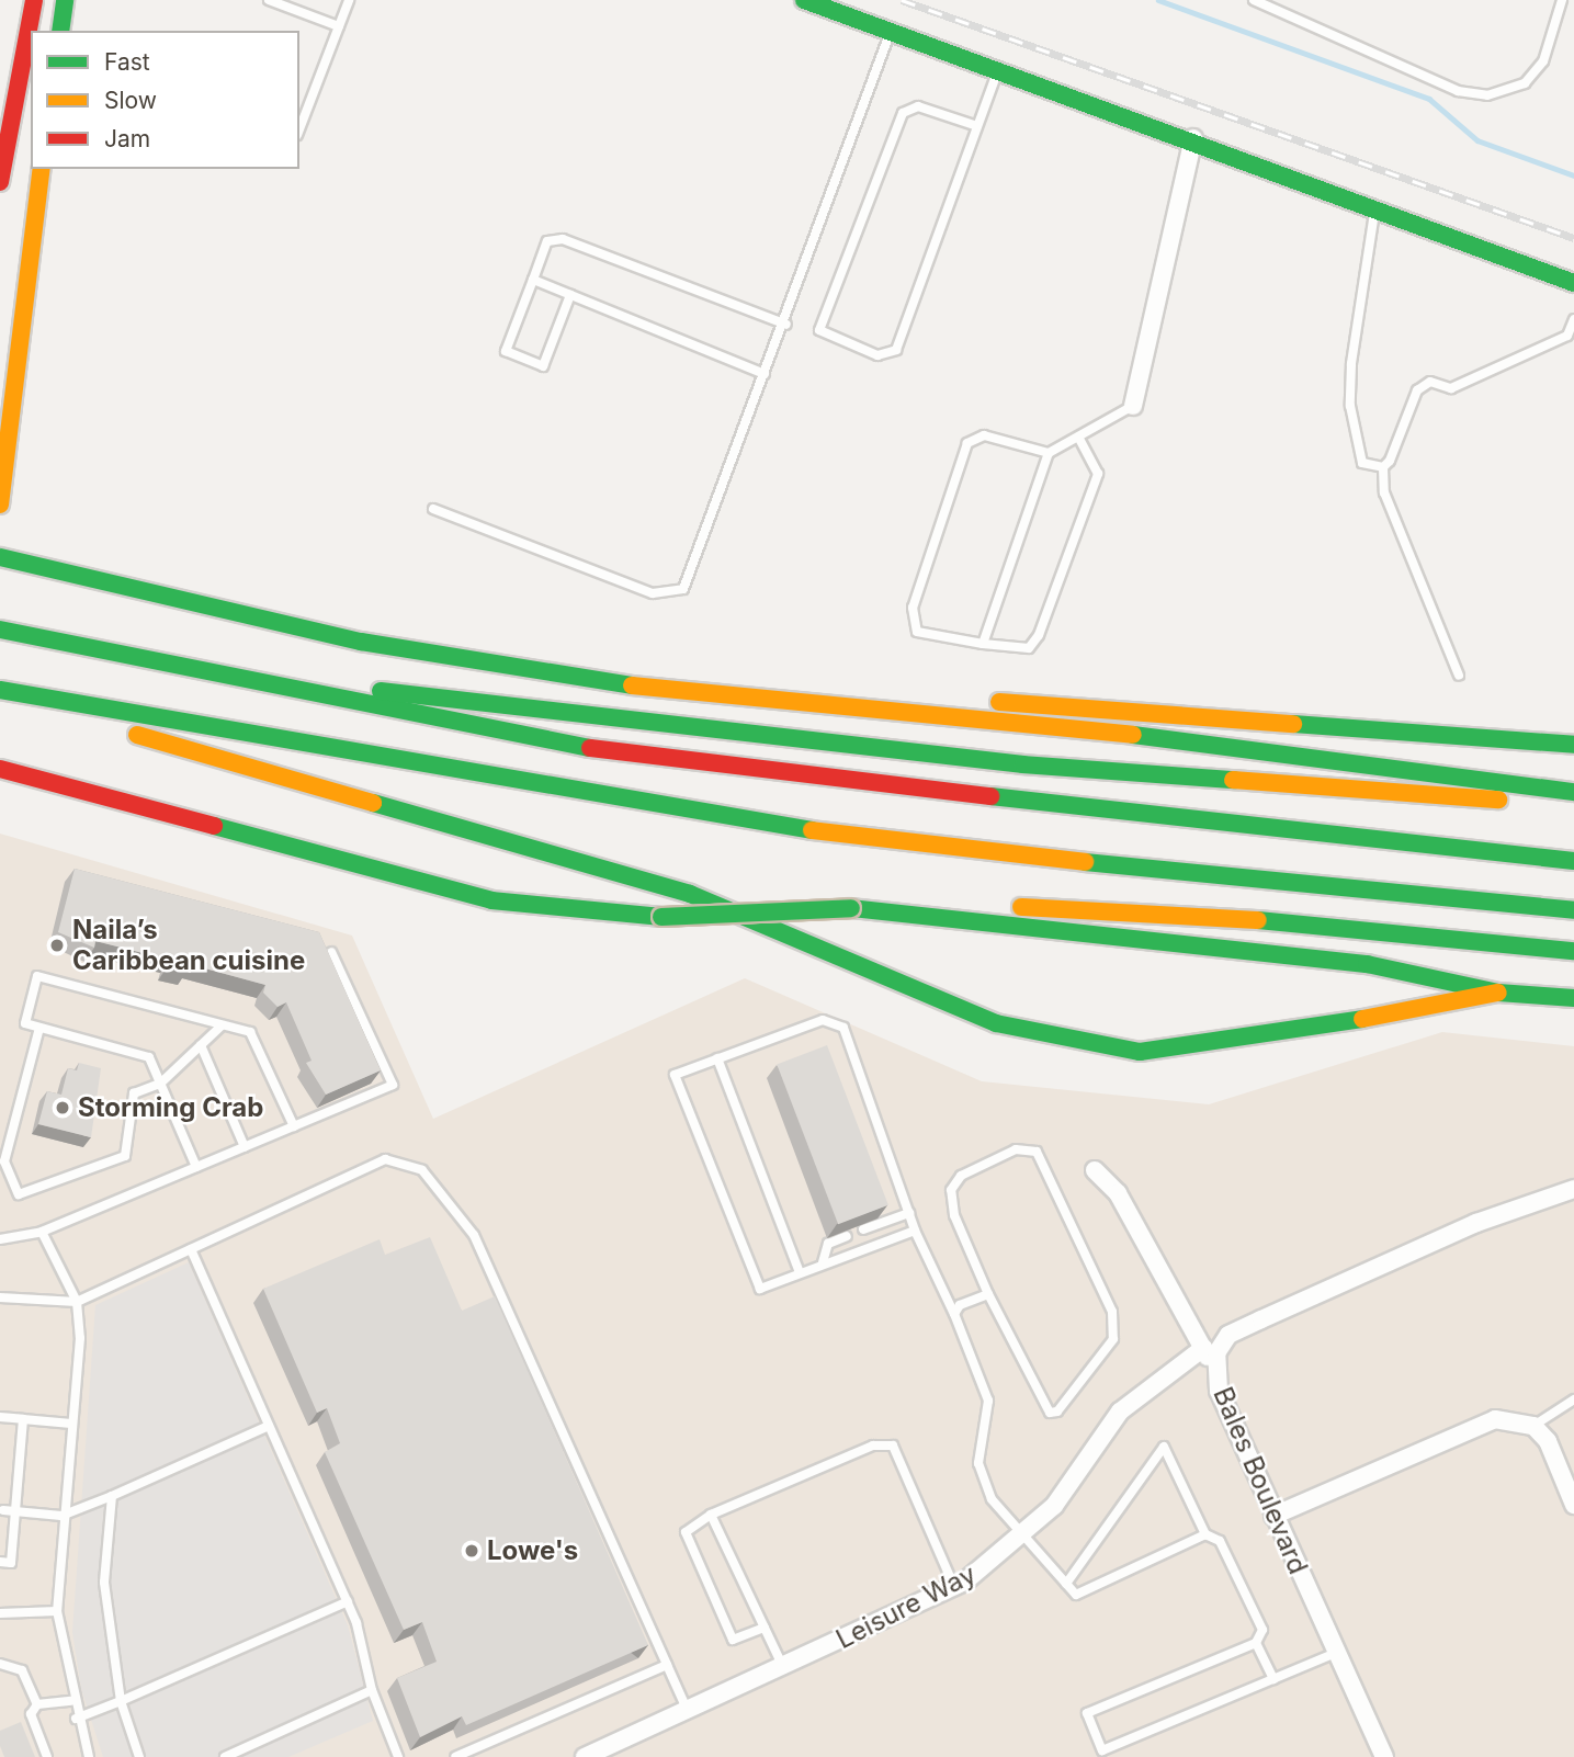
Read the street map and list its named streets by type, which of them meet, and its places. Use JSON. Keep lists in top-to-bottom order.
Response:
{
  "streets": {
    "street": ["Bales Boulevard", "Leisure Way"]
  },
  "places": ["Naila’s Caribbean cuisine", "Storming Crab", "Lowe's"],
  "legend": ["Fast", "Slow", "Jam"]
}
